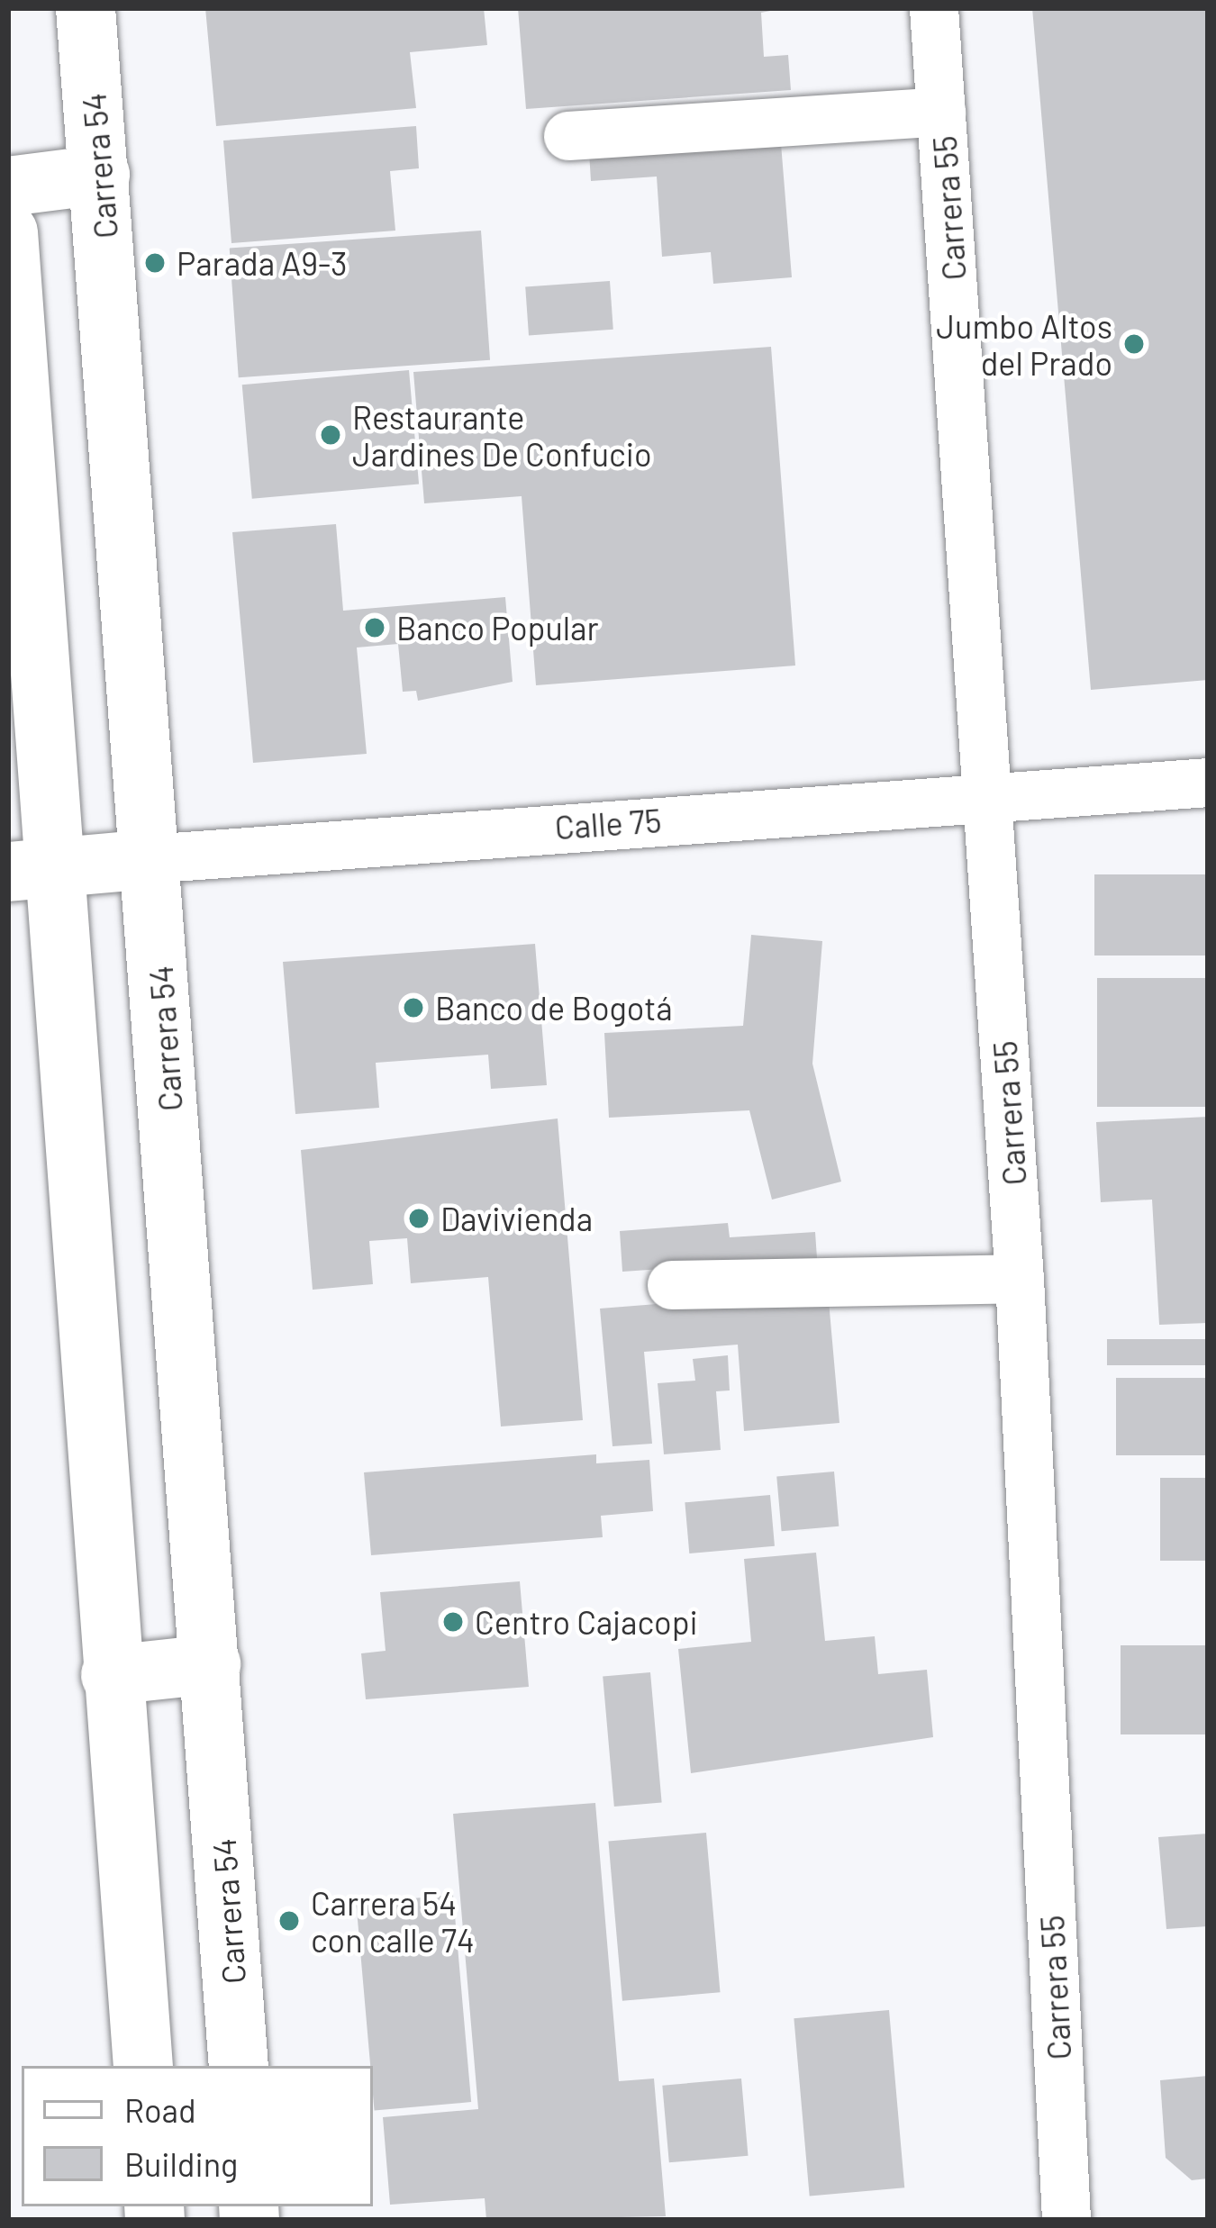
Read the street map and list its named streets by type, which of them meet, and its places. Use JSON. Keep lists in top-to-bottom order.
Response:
{
  "streets": {
    "main road": ["Carrera 54", "Calle 75"],
    "street": ["Carrera 55"]
  },
  "crossings": [
    ["Carrera 54", "Calle 75"],
    ["Carrera 55", "Calle 75"]
  ],
  "places": [
    "Parada A9-3",
    "Jumbo Altos del Prado",
    "Restaurante Jardines De Confucio",
    "Banco Popular",
    "Banco de Bogotá",
    "Davivienda",
    "Centro Cajacopi",
    "Carrera 54 con calle 74"
  ],
  "legend": ["Road", "Building"]
}
